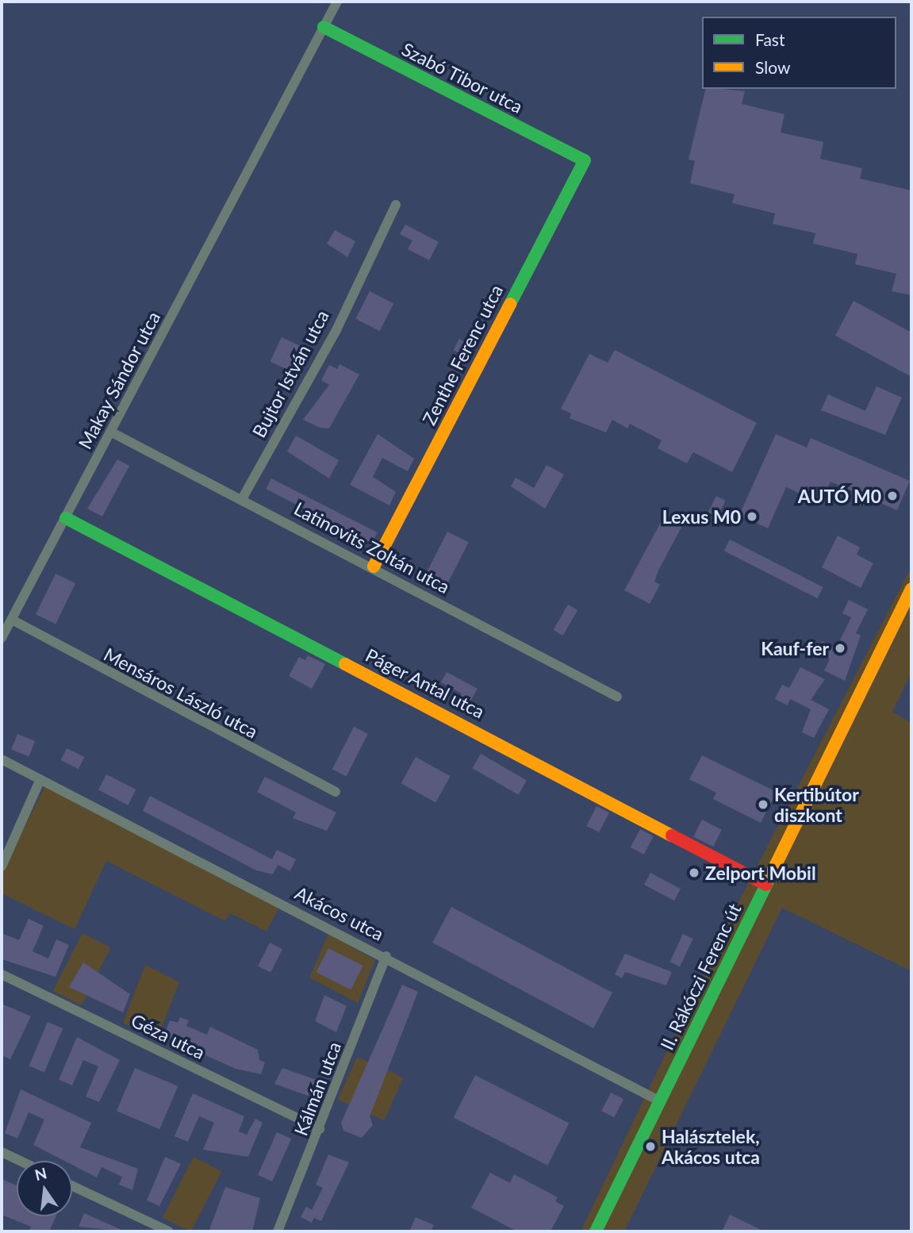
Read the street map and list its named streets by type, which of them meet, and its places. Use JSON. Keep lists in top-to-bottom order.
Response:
{
  "streets": {
    "street": [
      "Szabó Tibor utca",
      "Zenthe Ferenc utca",
      "Bujtor István utca",
      "Makay Sándor utca",
      "Latinovits Zoltán utca",
      "Páger Antal utca",
      "Mensáros László utca",
      "Akácos utca",
      "II. Rákóczi Ferenc út",
      "Géza utca",
      "Kálmán utca"
    ]
  },
  "crossings": [
    ["Szabó Tibor utca", "Zenthe Ferenc utca"],
    ["Szabó Tibor utca", "Makay Sándor utca"],
    ["Zenthe Ferenc utca", "Latinovits Zoltán utca"],
    ["Bujtor István utca", "Latinovits Zoltán utca"],
    ["Makay Sándor utca", "Latinovits Zoltán utca"],
    ["Makay Sándor utca", "Páger Antal utca"],
    ["Makay Sándor utca", "Mensáros László utca"],
    ["Páger Antal utca", "II. Rákóczi Ferenc út"],
    ["Akácos utca", "II. Rákóczi Ferenc út"],
    ["Akácos utca", "Kálmán utca"],
    ["Géza utca", "Kálmán utca"]
  ],
  "places": [
    "AUTÓ M0",
    "Lexus M0",
    "Kauf-fer",
    "Kertibútor diszkont",
    "Zelport Mobil",
    "Halásztelek, Akácos utca"
  ],
  "legend": ["Fast", "Slow"],
  "north": "top"
}
